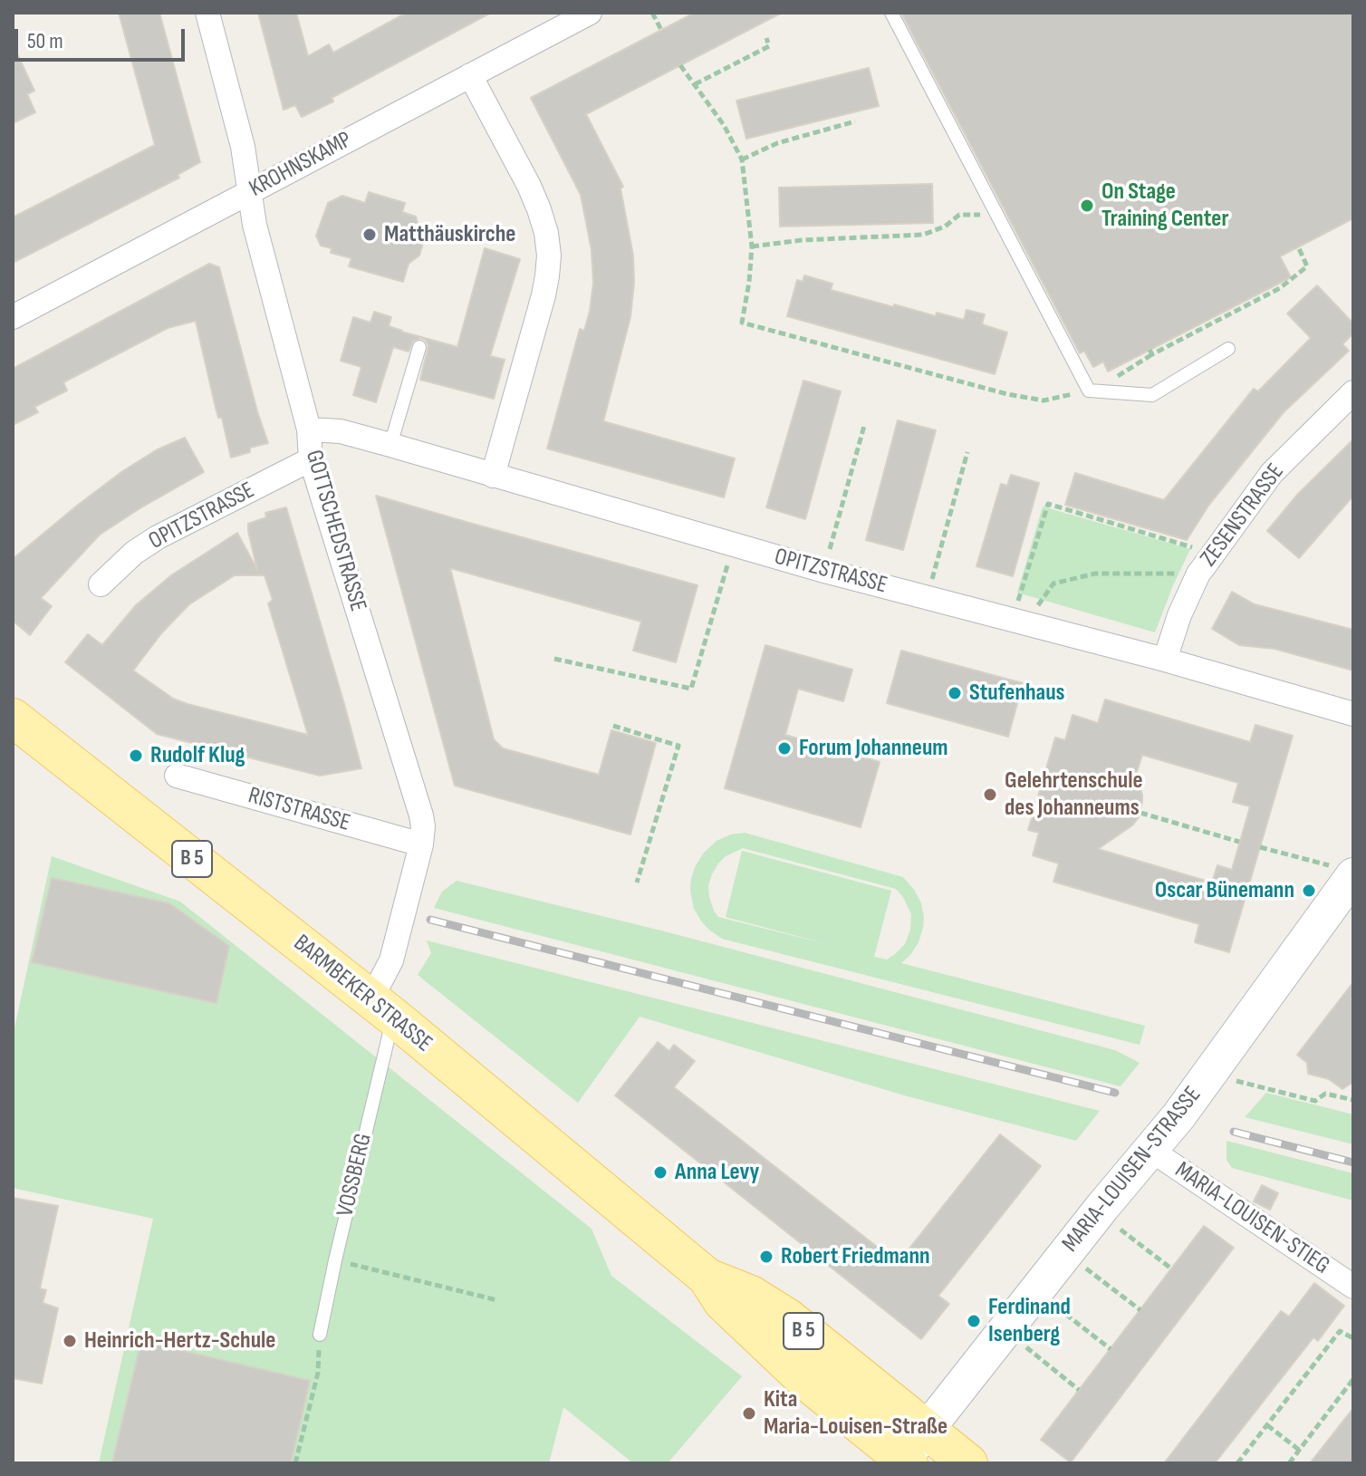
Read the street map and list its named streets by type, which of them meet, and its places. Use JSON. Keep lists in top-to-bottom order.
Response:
{
  "streets": {
    "main road": ["B 5", "BARMBEKER STRASSE", "MARIA-LOUISEN-STRASSE"],
    "street": [
      "KROHNSKAMP",
      "ZESENSTRASSE",
      "OPITZSTRASSE",
      "GOTTSCHEDSTRASSE",
      "RISTSTRASSE",
      "MARIA-LOUISEN-STIEG"
    ],
    "lane": ["VOSSBERG"]
  },
  "crossings": [
    ["KROHNSKAMP", "GOTTSCHEDSTRASSE"],
    ["ZESENSTRASSE", "OPITZSTRASSE"],
    ["OPITZSTRASSE", "GOTTSCHEDSTRASSE"],
    ["GOTTSCHEDSTRASSE", "RISTSTRASSE"],
    ["GOTTSCHEDSTRASSE", "BARMBEKER STRASSE"],
    ["GOTTSCHEDSTRASSE", "VOSSBERG"],
    ["BARMBEKER STRASSE", "MARIA-LOUISEN-STRASSE"],
    ["BARMBEKER STRASSE", "VOSSBERG"],
    ["MARIA-LOUISEN-STRASSE", "MARIA-LOUISEN-STIEG"]
  ],
  "places": [
    "On Stage Training Center",
    "Matthäuskirche",
    "Stufenhaus",
    "Forum Johanneum",
    "Rudolf Klug",
    "Gelehrtenschule des Johanneums",
    "Oscar Bünemann",
    "Anna Levy",
    "Robert Friedmann",
    "Ferdinand Isenberg",
    "Heinrich-Hertz-Schule",
    "Kita Maria-Louisen-Straße"
  ],
  "scale_bar": "50 m"
}
